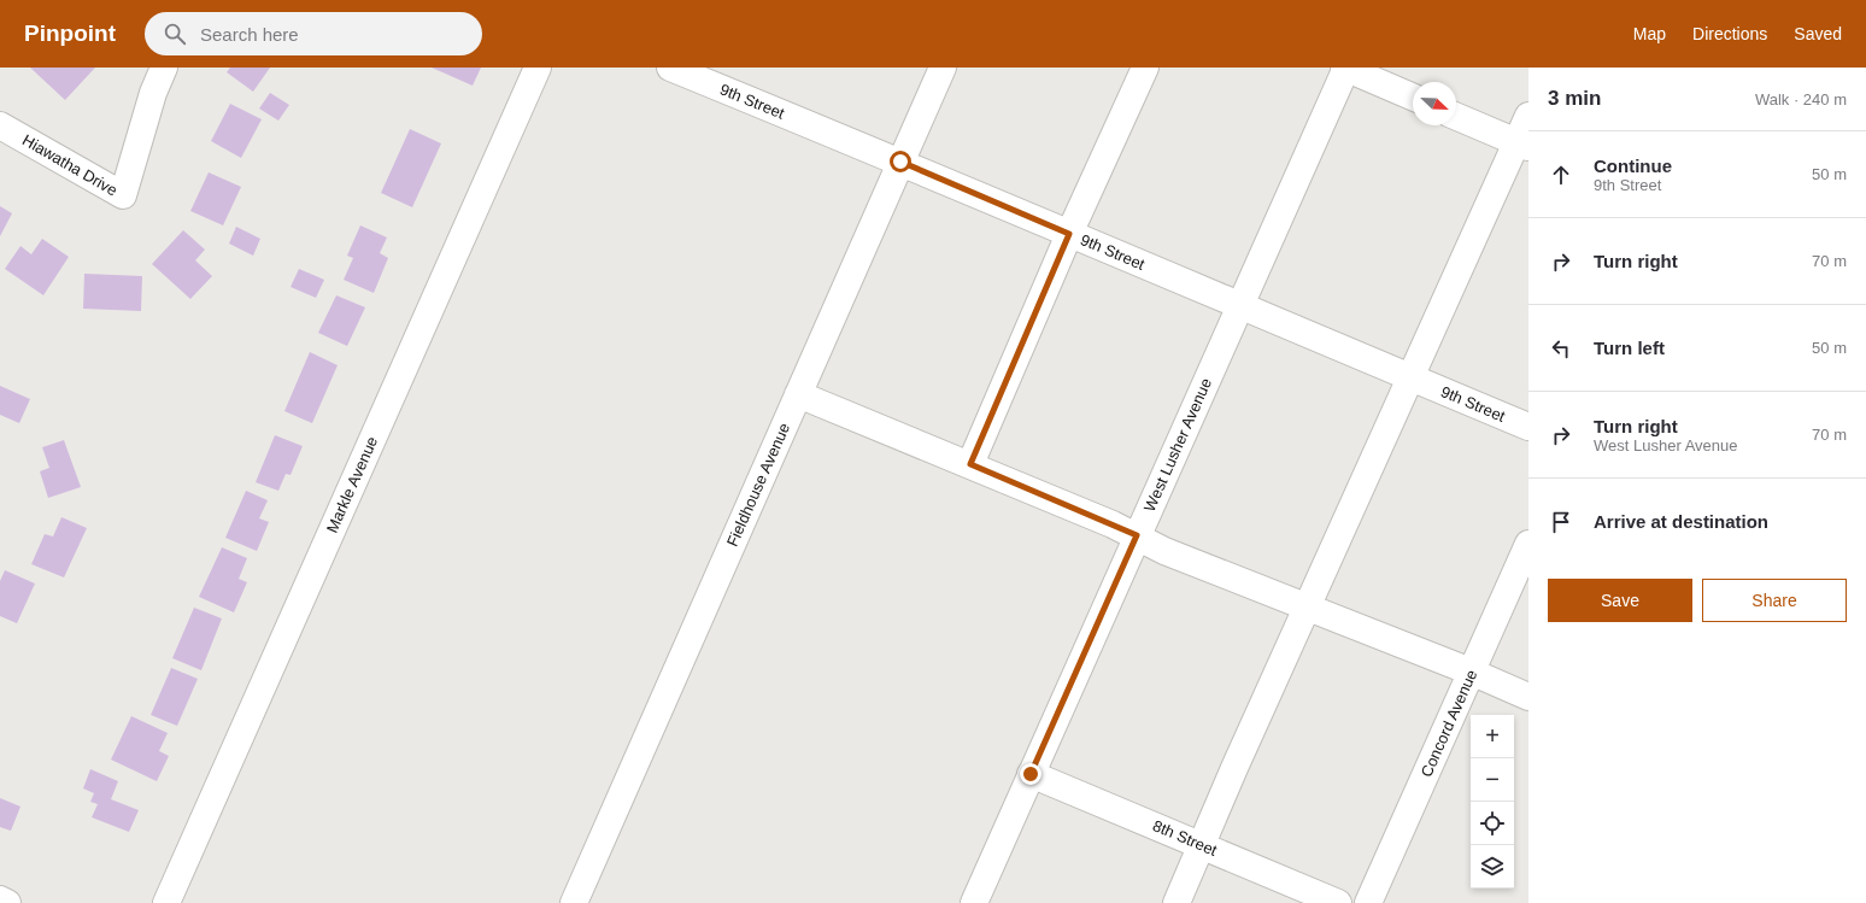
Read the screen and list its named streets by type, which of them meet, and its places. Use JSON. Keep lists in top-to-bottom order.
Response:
{
  "streets": {
    "street": [
      "9th Street",
      "Hiawatha Drive",
      "West Lusher Avenue",
      "Markle Avenue",
      "Fieldhouse Avenue",
      "Concord Avenue",
      "8th Street"
    ]
  },
  "crossings": [
    ["9th Street", "West Lusher Avenue"],
    ["9th Street", "Fieldhouse Avenue"],
    ["West Lusher Avenue", "8th Street"]
  ],
  "north": "bottom right",
  "page": {
    "header": "Pinpoint",
    "search": "Search here",
    "nav": ["Map", "Directions", "Saved"],
    "heading": ["3 min", "Walk · 240 m"],
    "list": [
      ["Continue", "9th Street", "50 m"],
      ["Turn right", "70 m"],
      ["Turn left", "50 m"],
      ["Turn right", "West Lusher Avenue", "70 m"],
      "Arrive at destination"
    ],
    "buttons": ["Save", "Share"],
    "map_buttons": ["+", "−"]
  }
}
